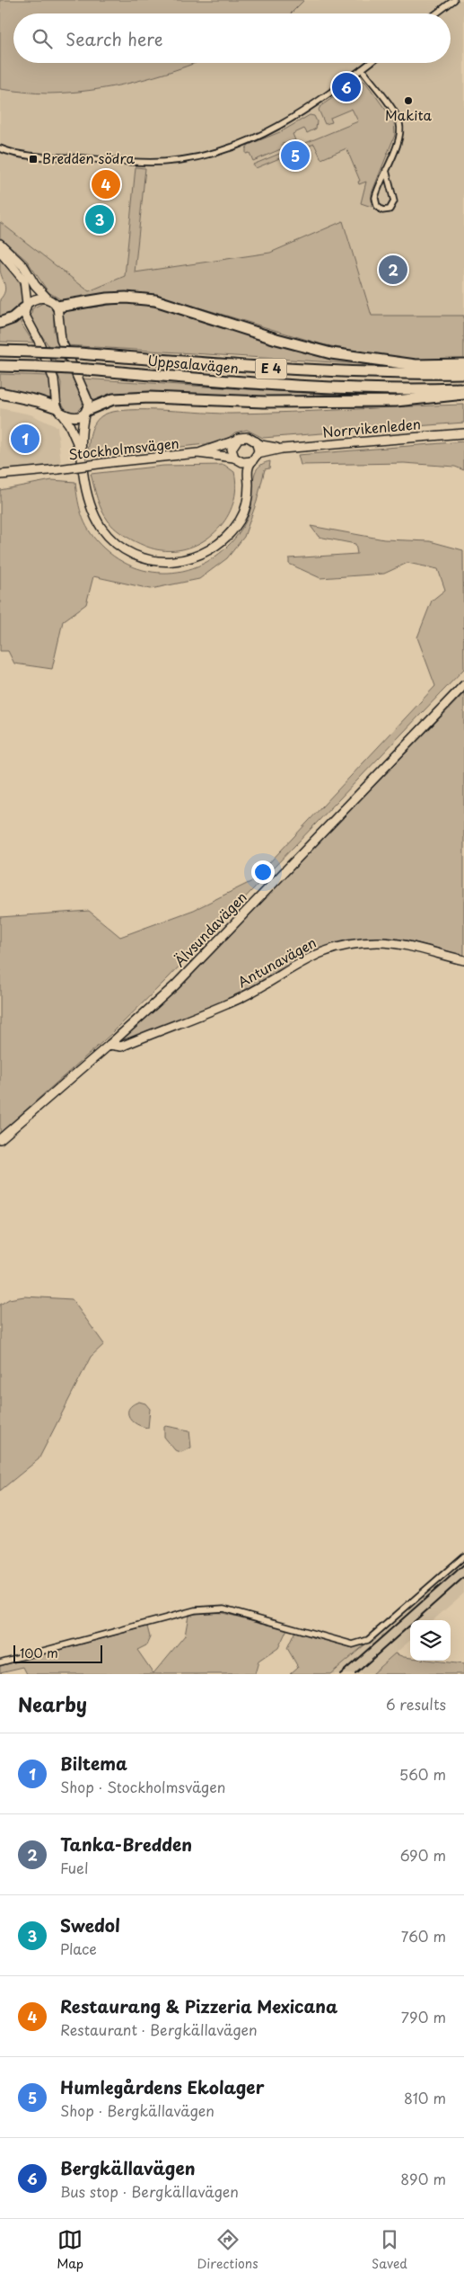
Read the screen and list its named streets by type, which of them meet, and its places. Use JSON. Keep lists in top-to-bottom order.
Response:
{
  "streets": {
    "highway": ["Uppsalavägen", "E 4"],
    "street": [
      "Norrvikenleden",
      "Stockholmsvägen",
      "Älvsundavägen",
      "Antunavägen"
    ]
  },
  "crossings": [
    ["Norrvikenleden", "Stockholmsvägen"],
    ["Älvsundavägen", "Antunavägen"]
  ],
  "places": {
    "other": ["Makita"],
    "transit": ["Bredden södra"]
  },
  "scale_bar": "100 m",
  "page": {
    "search": "Search here",
    "pins": [
      "6",
      "5",
      "4",
      "3",
      "2",
      "1"
    ],
    "scale": "100 m",
    "heading": ["Nearby", "6 results"],
    "list": [
      {
        "mark": "1",
        "name": "Biltema",
        "note": "Shop · Stockholmsvägen",
        "value": "560 m"
      },
      {
        "mark": "2",
        "name": "Tanka-Bredden",
        "note": "Fuel",
        "value": "690 m"
      },
      {
        "mark": "3",
        "name": "Swedol",
        "note": "Place",
        "value": "760 m"
      },
      {
        "mark": "4",
        "name": "Restaurang & Pizzeria Mexicana",
        "note": "Restaurant · Bergkällavägen",
        "value": "790 m"
      },
      {
        "mark": "5",
        "name": "Humlegårdens Ekolager",
        "note": "Shop · Bergkällavägen",
        "value": "810 m"
      },
      {
        "mark": "6",
        "name": "Bergkällavägen",
        "note": "Bus stop · Bergkällavägen",
        "value": "890 m"
      }
    ],
    "nav": ["Map", "Directions", "Saved"]
  }
}
